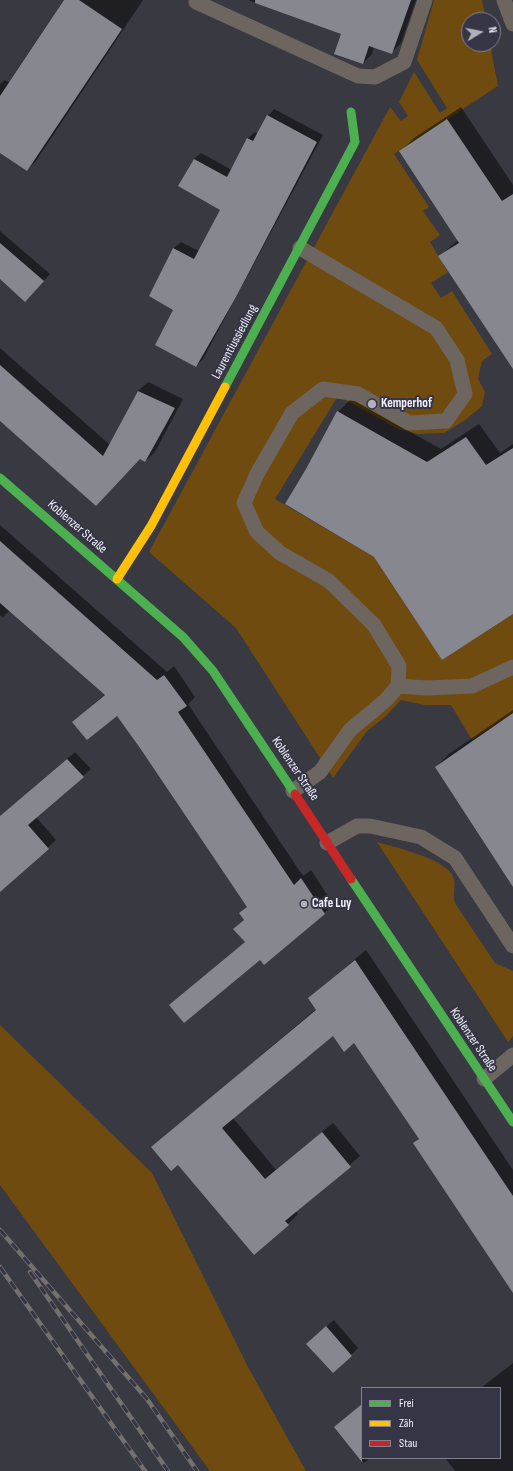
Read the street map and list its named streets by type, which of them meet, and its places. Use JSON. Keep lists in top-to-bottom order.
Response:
{
  "streets": {
    "street": ["Laurentiussiedlung", "Koblenzer Straße"]
  },
  "crossings": [
    ["Laurentiussiedlung", "Koblenzer Straße"]
  ],
  "places": ["Kemperhof", "Cafe Luy"],
  "legend": ["Frei", "Zäh", "Stau"],
  "north": "right"
}
